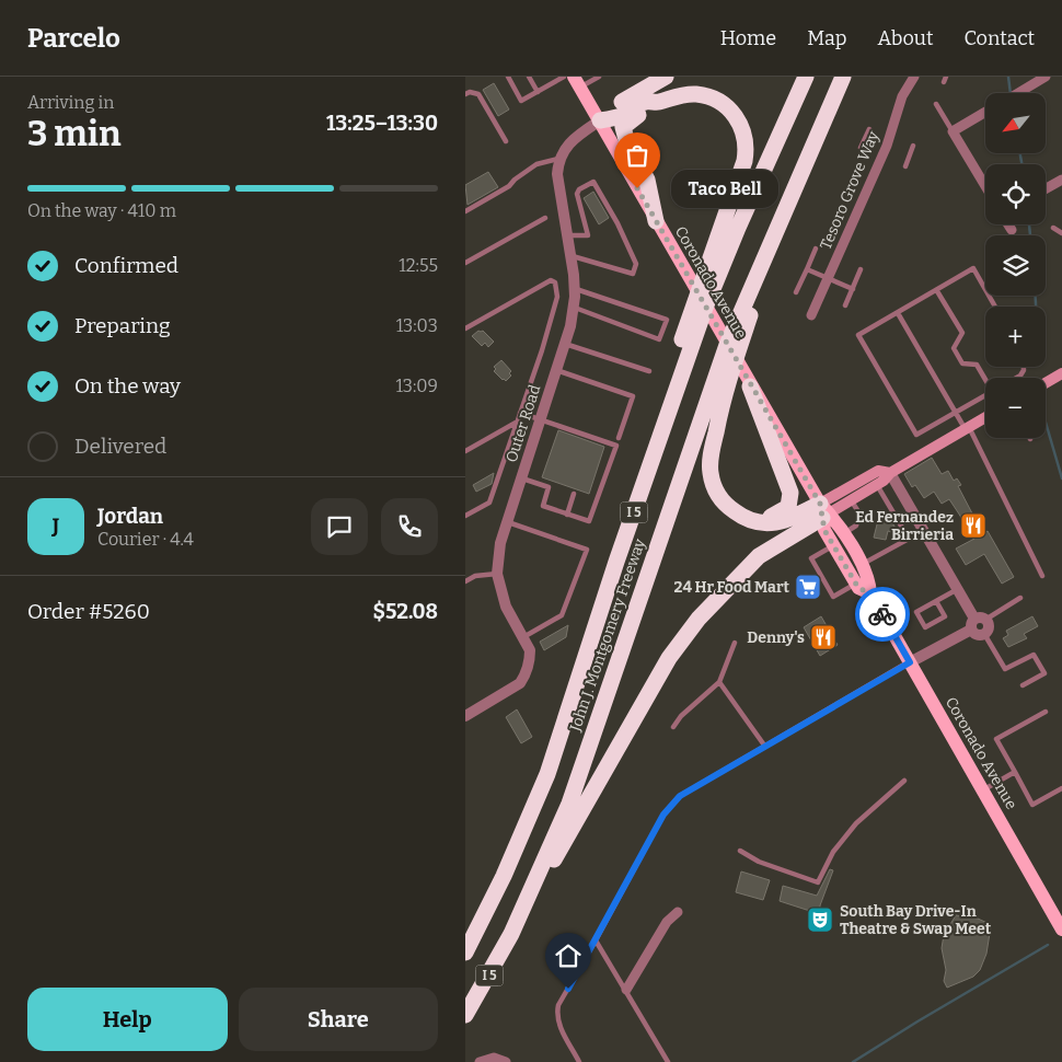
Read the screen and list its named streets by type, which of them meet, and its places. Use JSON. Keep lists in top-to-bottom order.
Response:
{
  "streets": {
    "highway": ["I 5", "John J. Montgomery Freeway"],
    "main road": ["Coronado Avenue"],
    "street": ["Tesoro Grove Way", "Outer Road"]
  },
  "places": {
    "other": ["Taco Bell"],
    "restaurant": ["Ed Fernandez Birrieria", "Denny's"],
    "supermarket": ["24 Hr Food Mart"],
    "theatre": ["South Bay Drive-In Theatre & Swap Meet"]
  },
  "north": "bottom left",
  "page": {
    "header": "Parcelo",
    "nav": [
      "Home",
      "Map",
      "About",
      "Contact"
    ],
    "heading": ["3 min", "Arriving in", "13:25–13:30"],
    "panel": [
      "Jordan",
      "Courier · 4.4",
      "Order #5260",
      "$52.08"
    ],
    "map_buttons": ["+", "−"],
    "bar": "On the way · 410 m",
    "bubble": "Taco Bell",
    "list": [
      ["Confirmed", "12:55"],
      ["Preparing", "13:03"],
      ["On the way", "13:09"],
      "Delivered"
    ],
    "round": "J",
    "buttons": ["Help", "Share"]
  }
}
